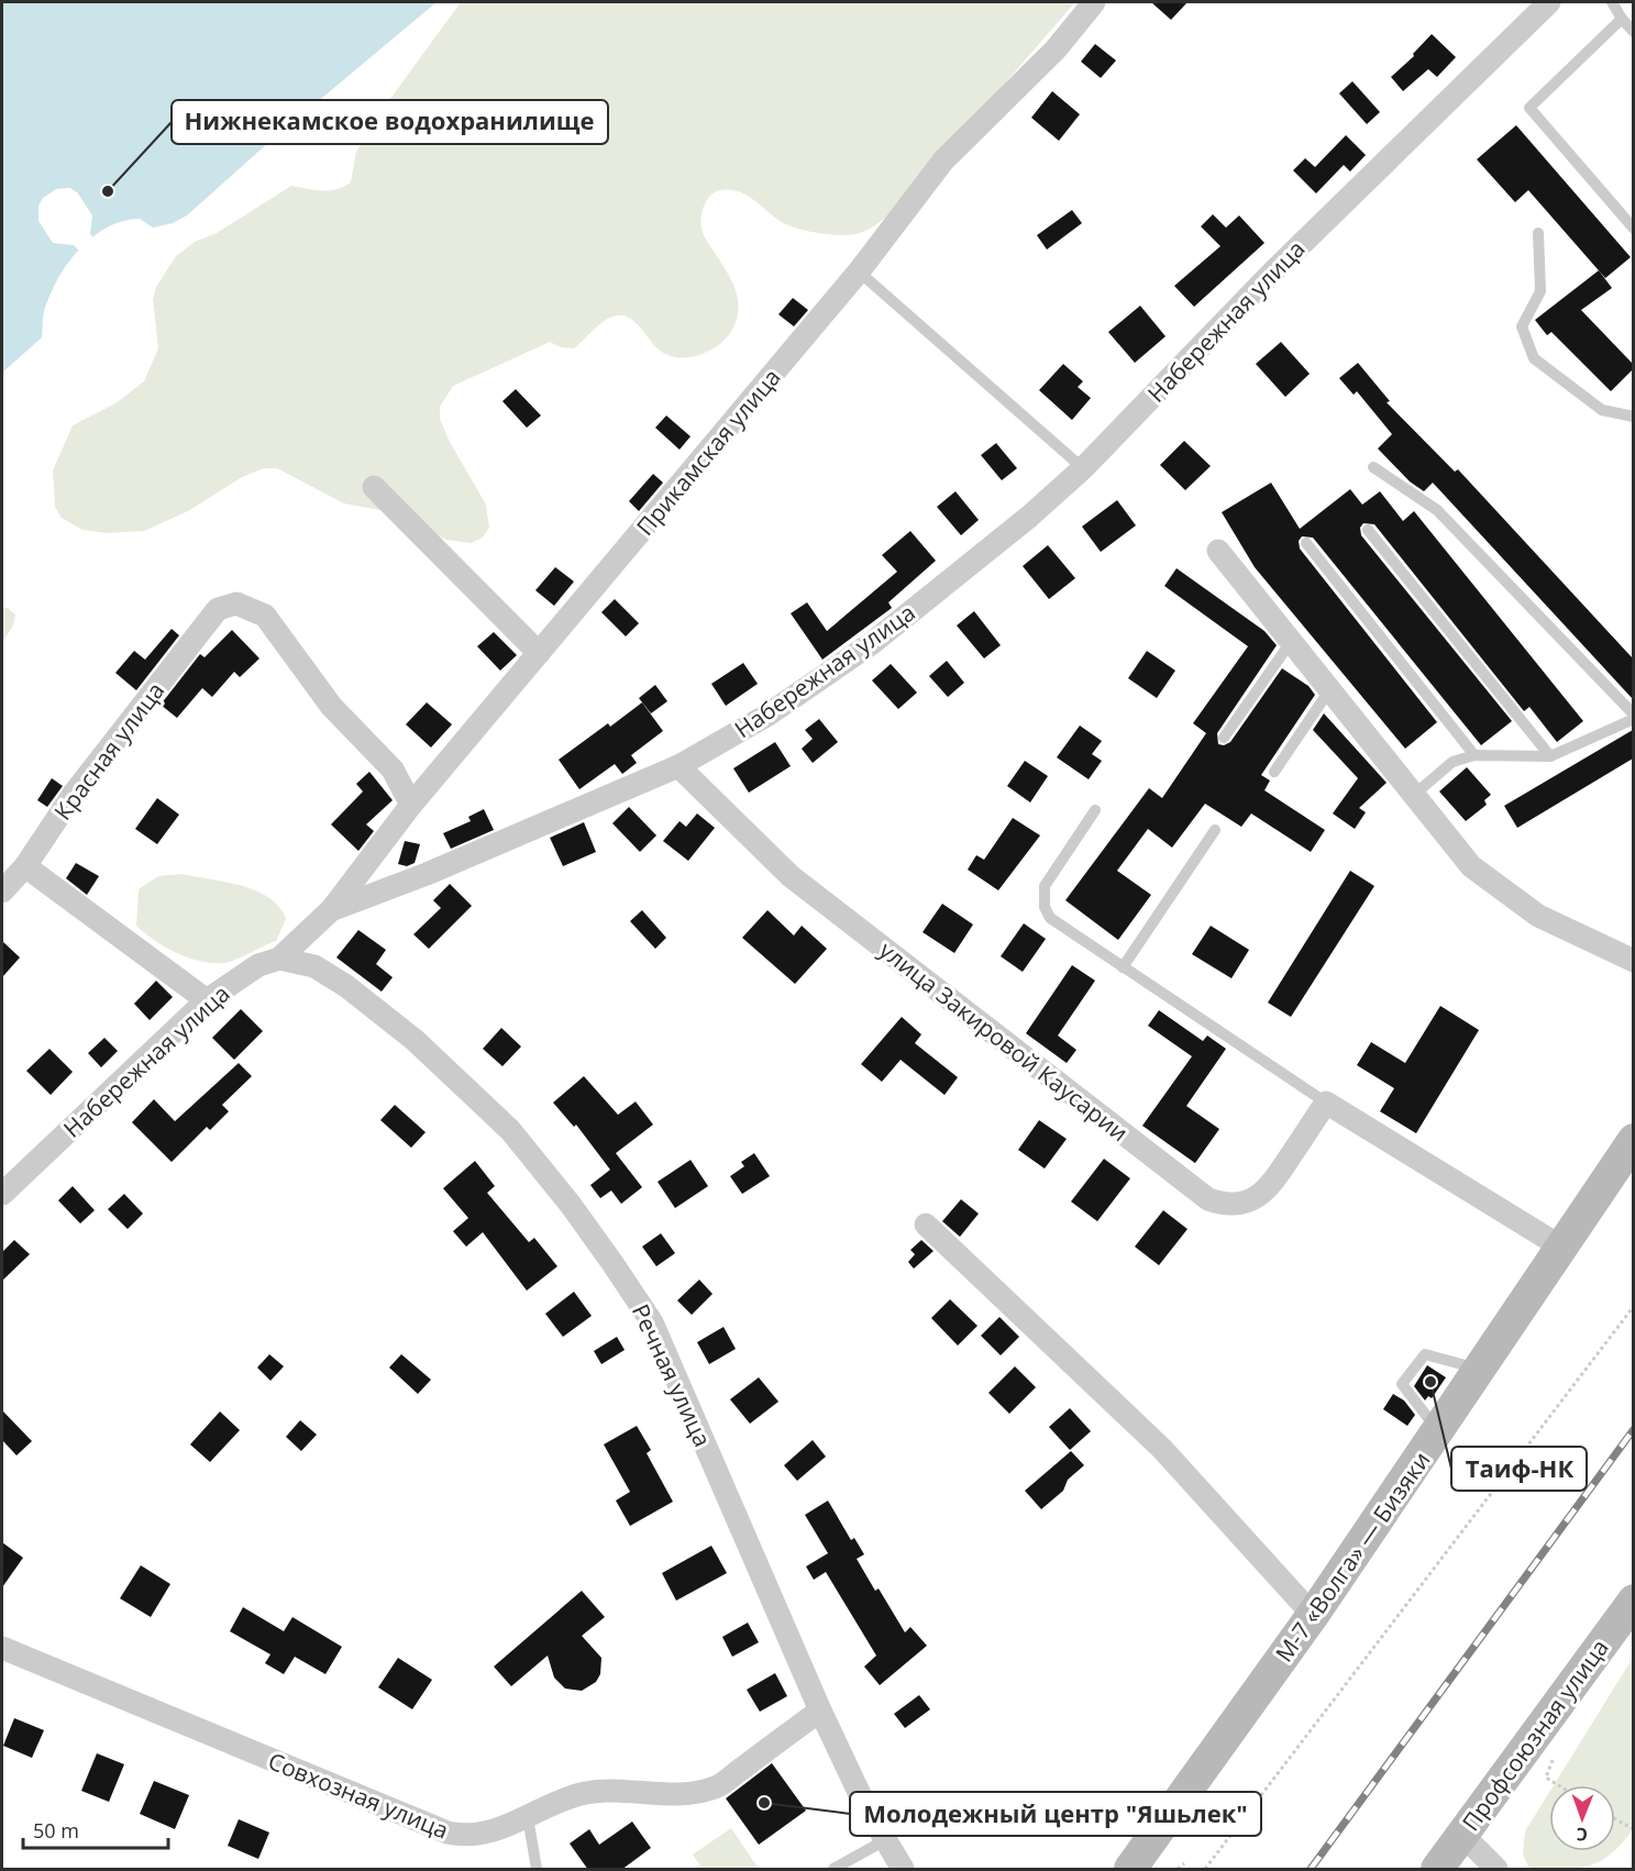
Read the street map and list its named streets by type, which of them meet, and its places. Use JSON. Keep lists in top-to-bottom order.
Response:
{
  "streets": {
    "main road": ["М-7 «Волга» — Бизяки", "Профсоюзная улица"],
    "street": [
      "Набережная улица",
      "Прикамская улица",
      "Красная улица",
      "улица Закировой Каусарии",
      "Речная улица",
      "Совхозная улица"
    ]
  },
  "crossings": [
    ["Набережная улица", "Прикамская улица"],
    ["Набережная улица", "улица Закировой Каусарии"],
    ["Набережная улица", "Речная улица"],
    ["Прикамская улица", "Красная улица"],
    ["Речная улица", "Совхозная улица"]
  ],
  "places": ["Нижнекамское водохранилище", "Таиф-НК", "Молодежный центр \"Яшьлек\""],
  "scale_bar": "50 m",
  "north": "bottom"
}
